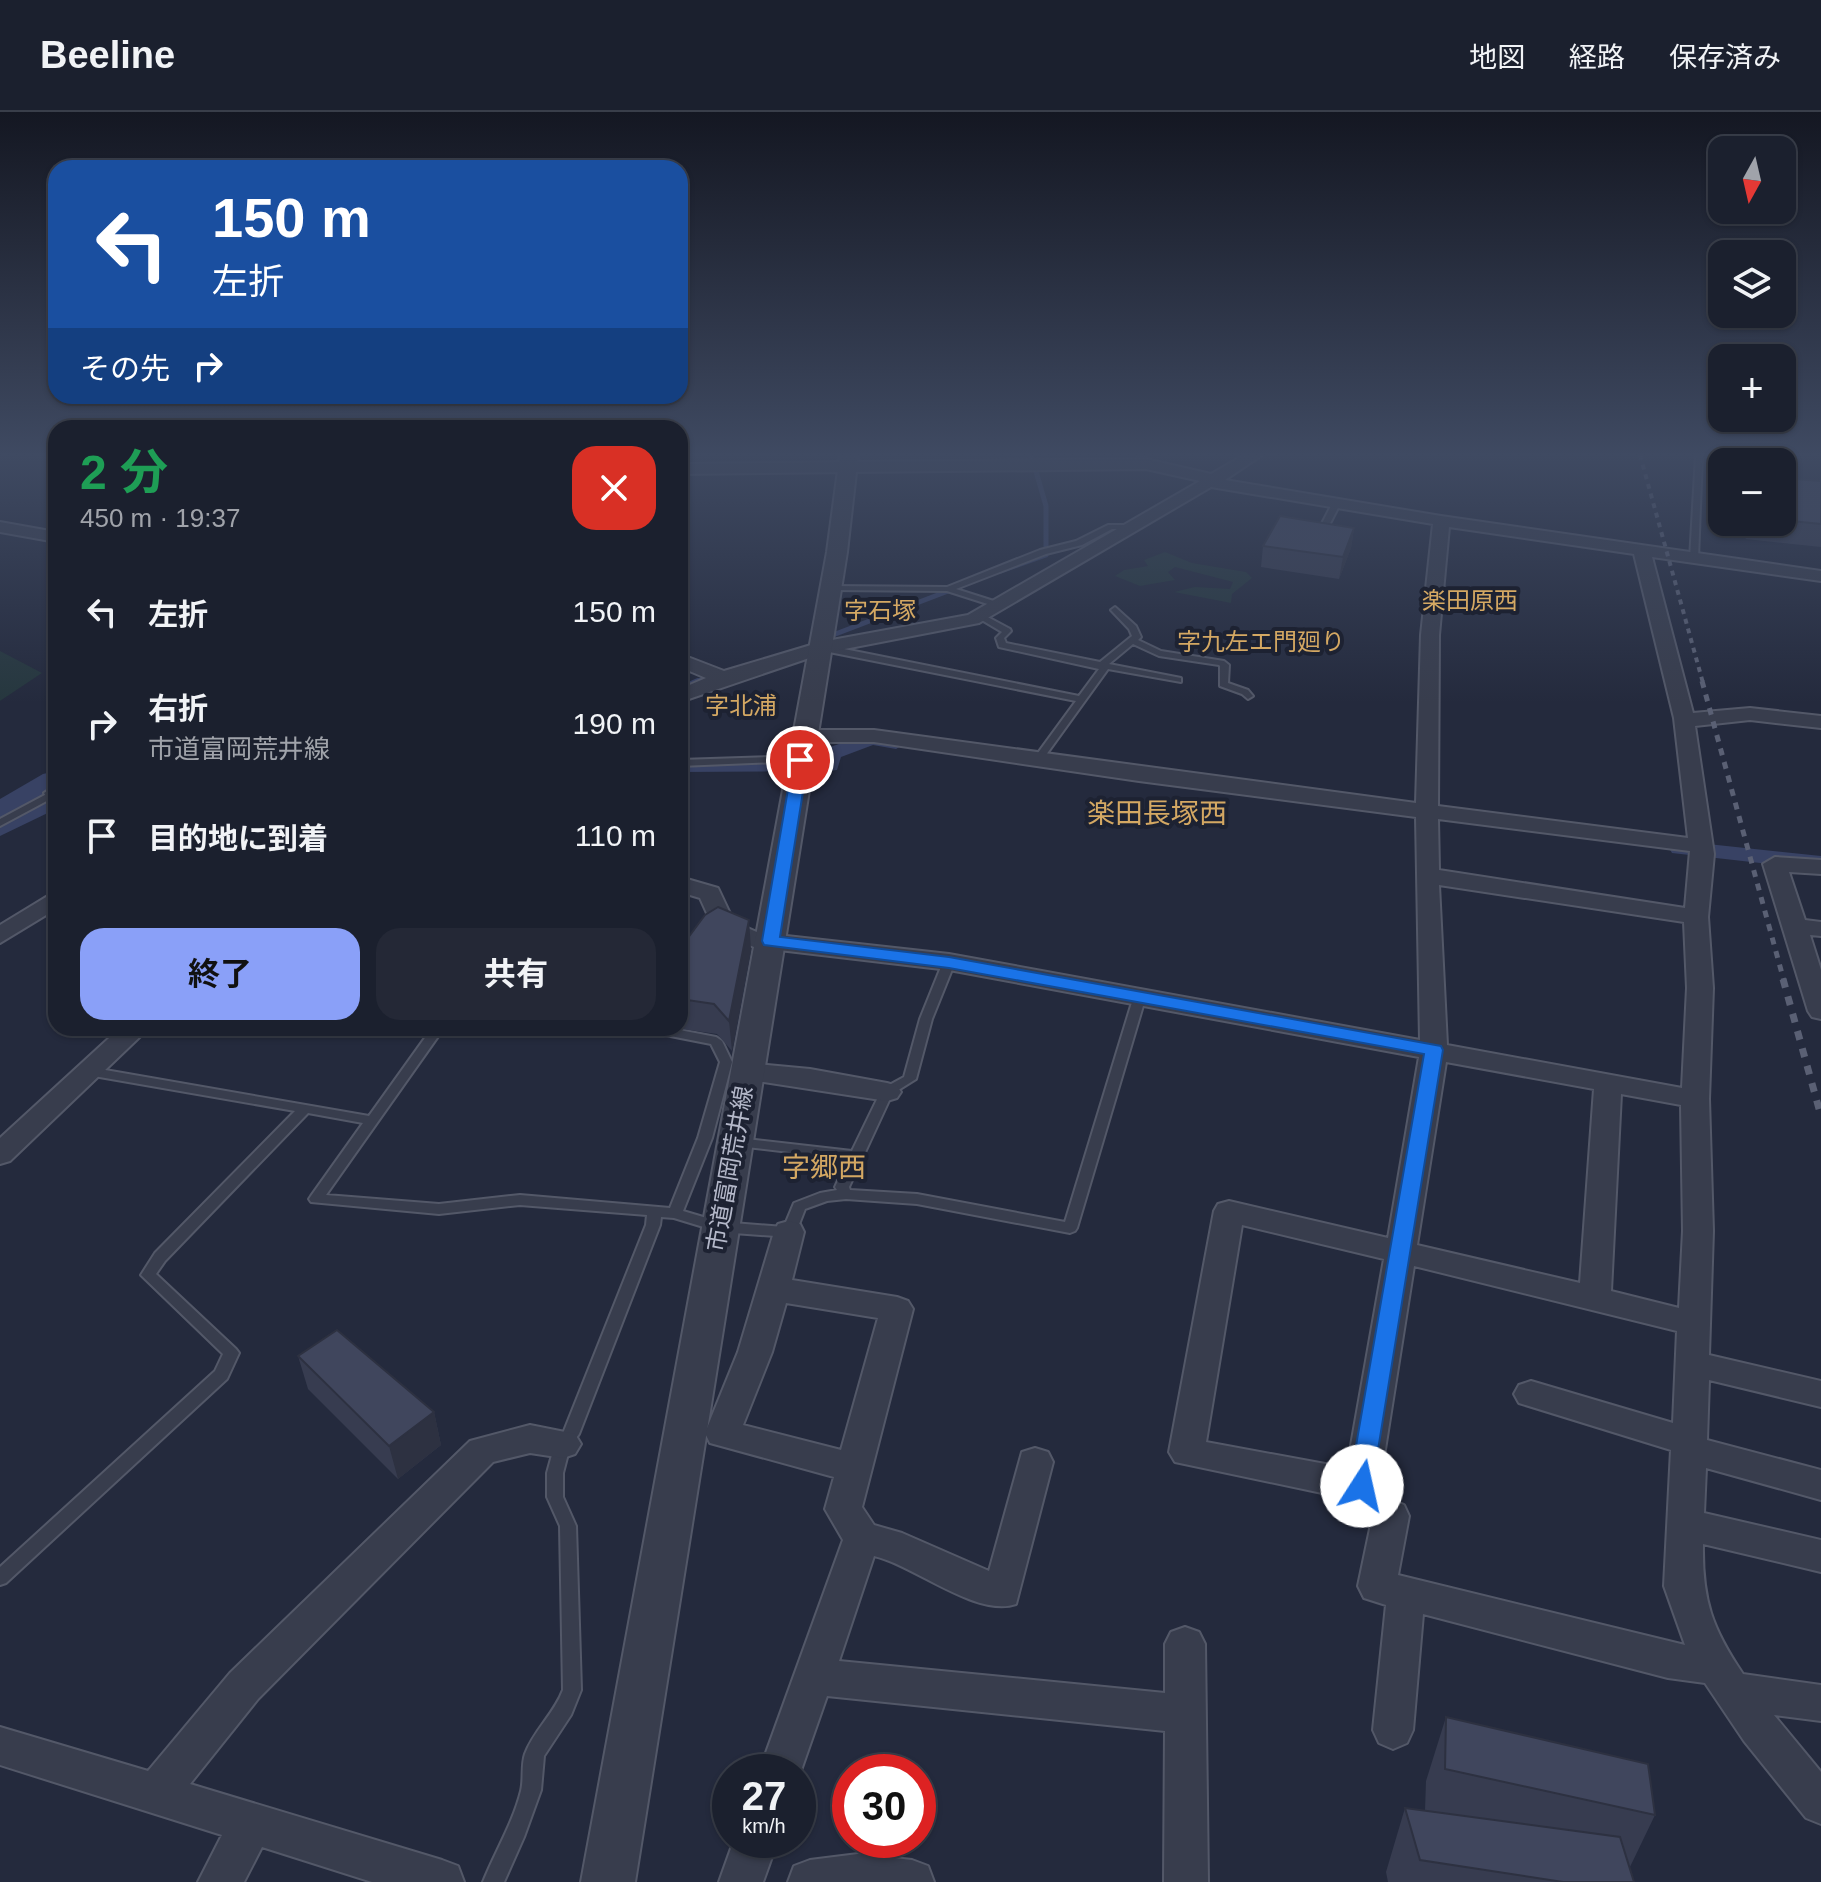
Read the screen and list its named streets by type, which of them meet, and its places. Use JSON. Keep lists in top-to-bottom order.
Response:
{
  "streets": {
    "street": ["市道富岡荒井線"]
  },
  "districts": [
    "楽田原西",
    "字石塚",
    "字九左エ門廻り",
    "字北浦",
    "楽田長塚西",
    "字郷西"
  ],
  "north": "bottom",
  "page": {
    "header": "Beeline",
    "nav": ["地図", "経路", "保存済み"],
    "map_buttons": ["+", "−"],
    "turn": ["150 m", "左折"],
    "then": "その先",
    "heading": ["2 分", "450 m · 19:37"],
    "list": [
      {
        "name": "左折",
        "value": "150 m"
      },
      {
        "name": "右折",
        "note": "市道富岡荒井線",
        "value": "190 m"
      },
      {
        "name": "目的地に到着",
        "value": "110 m"
      }
    ],
    "buttons": ["終了", "共有"],
    "speed": "27 km/h",
    "limit": "30"
  }
}
